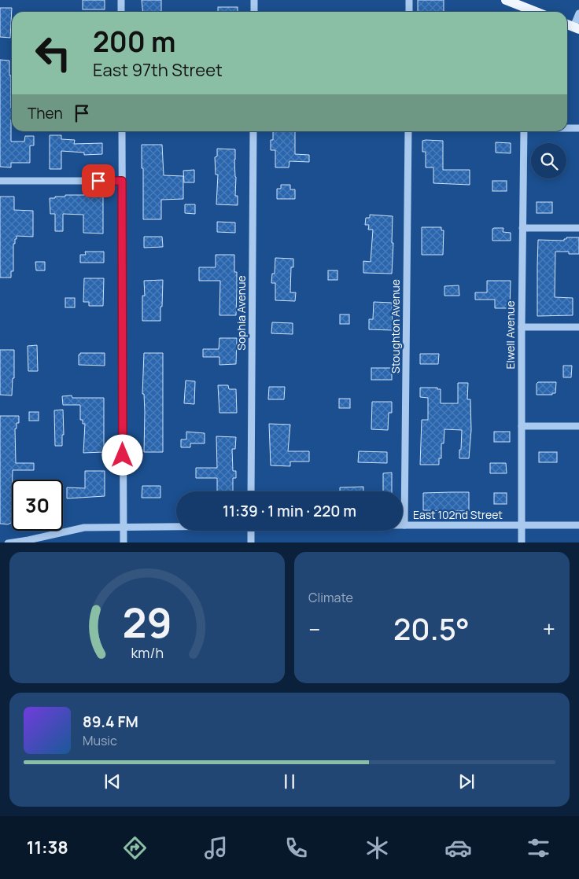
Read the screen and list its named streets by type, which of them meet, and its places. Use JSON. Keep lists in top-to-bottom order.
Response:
{
  "streets": {
    "street": [
      "Sophia Avenue",
      "Stoughton Avenue",
      "Elwell Avenue",
      "East 102nd Street"
    ]
  },
  "crossings": [
    ["Stoughton Avenue", "East 102nd Street"],
    ["Elwell Avenue", "East 102nd Street"]
  ],
  "page": {
    "turn": ["200 m", "East 97th Street"],
    "then": "Then",
    "limit": "30",
    "trip": "11:39 · 1 min · 220 m",
    "tile": "Climate",
    "heat": ["−", "20.5°", "+"],
    "song": ["89.4 FM", "Music"],
    "tabs": "11:38",
    "gauge": ["29", "km/h"]
  }
}
